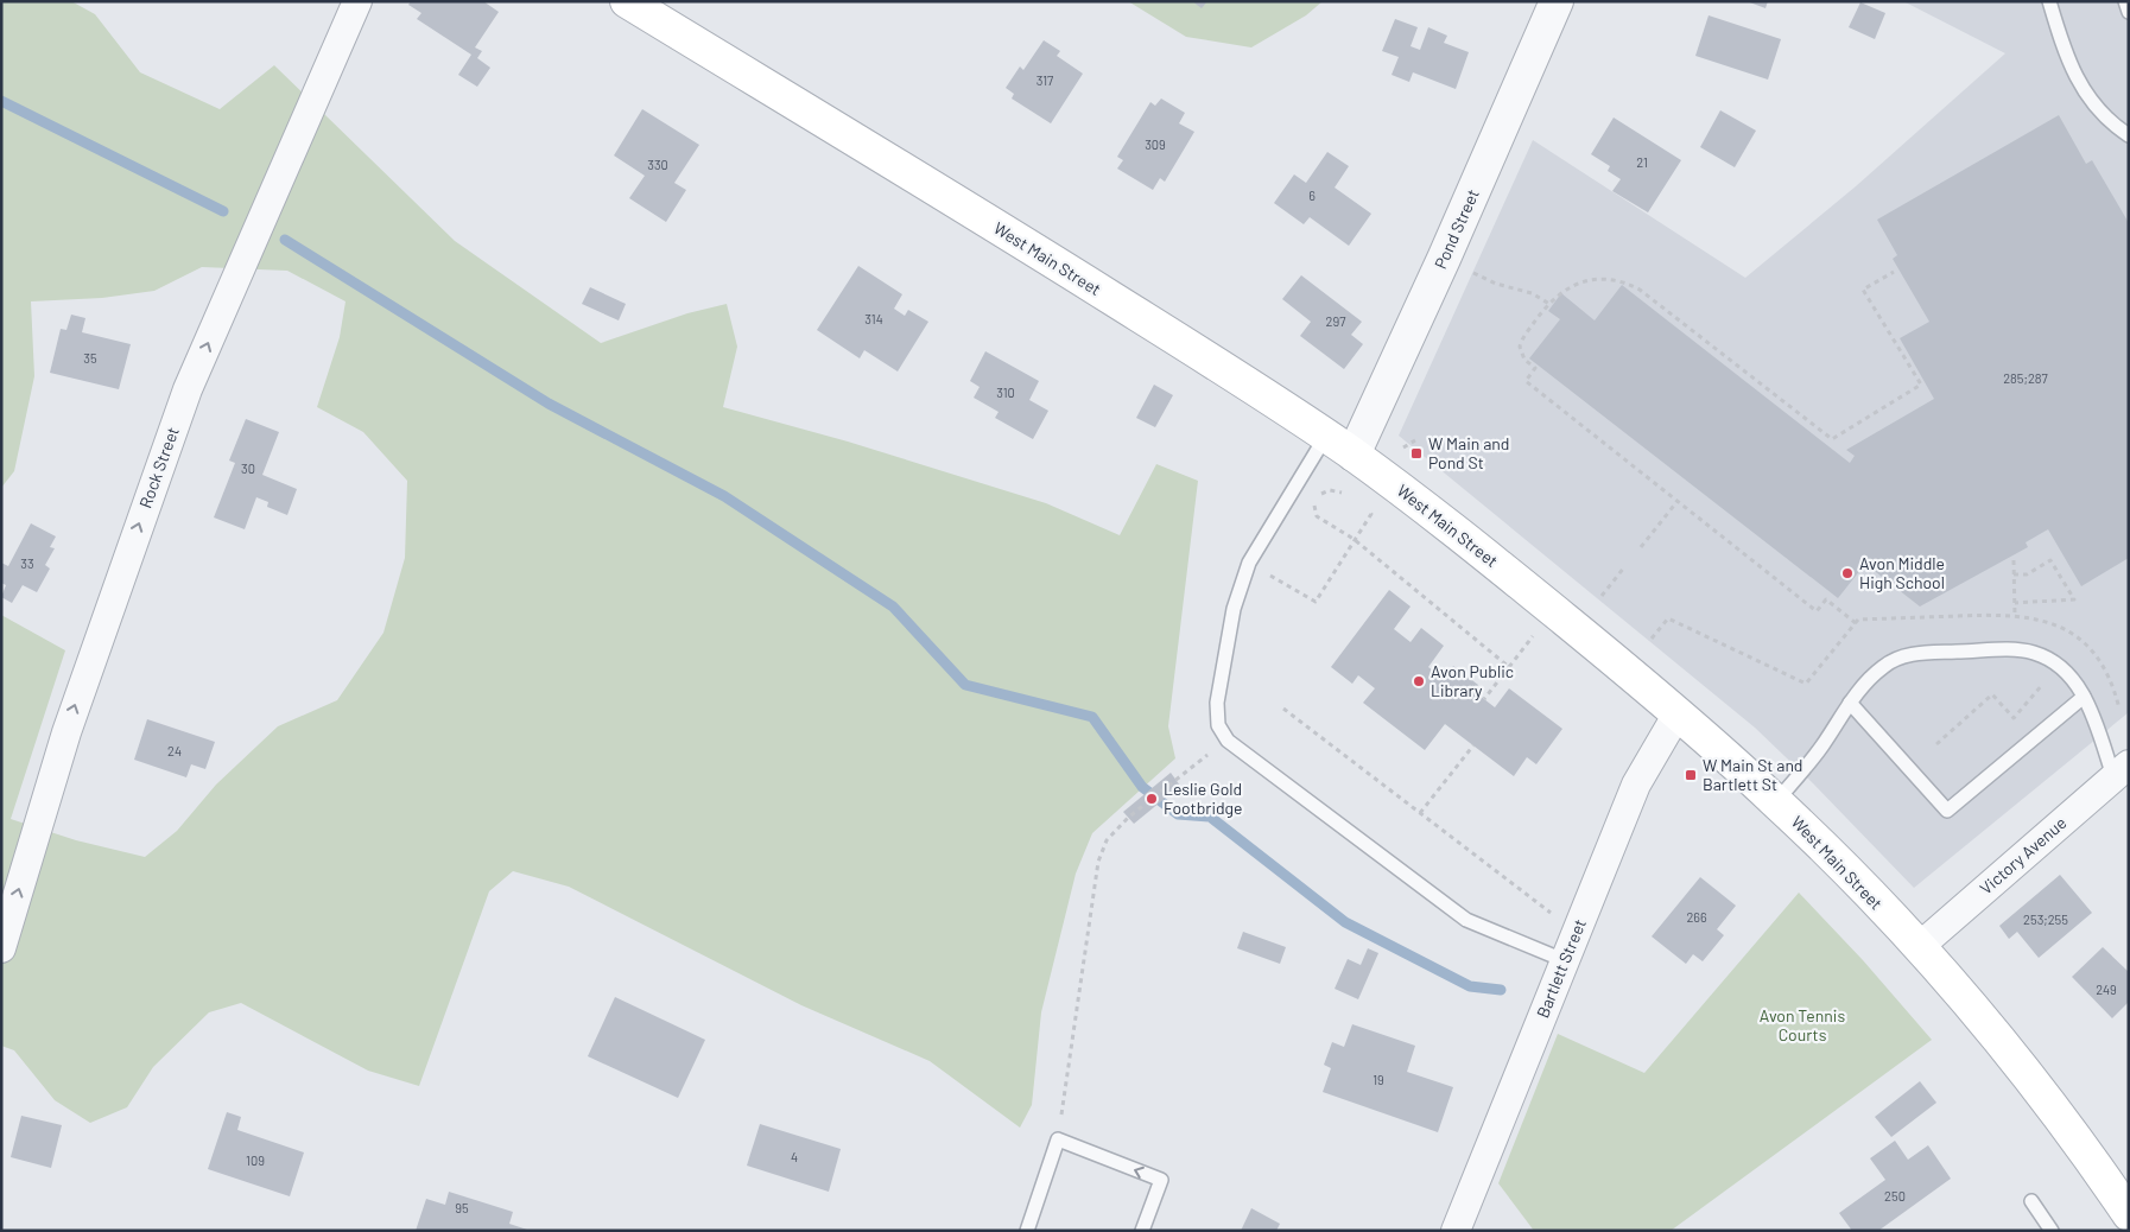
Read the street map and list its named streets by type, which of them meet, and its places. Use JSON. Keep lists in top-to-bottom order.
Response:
{
  "streets": {
    "main road": ["West Main Street"],
    "street": [
      "Pond Street",
      "Rock Street",
      "Victory Avenue",
      "Bartlett Street"
    ]
  },
  "crossings": [
    ["Pond Street", "West Main Street"],
    ["West Main Street", "Victory Avenue"],
    ["West Main Street", "Bartlett Street"]
  ],
  "one_way": ["Rock Street"],
  "parks": ["Avon Tennis Courts"],
  "places": {
    "transit": ["W Main and Pond St", "W Main St and Bartlett St"],
    "other": ["Avon Middle High School", "Avon Public Library", "Leslie Gold Footbridge"]
  },
  "house_numbers": [
    "317",
    "309",
    "21",
    "330",
    "6",
    "314",
    "297",
    "35",
    "285;287",
    "310",
    "30",
    "33",
    "24",
    "266",
    "253;255",
    "249",
    "19",
    "4",
    "109",
    "250",
    "95"
  ]
}
